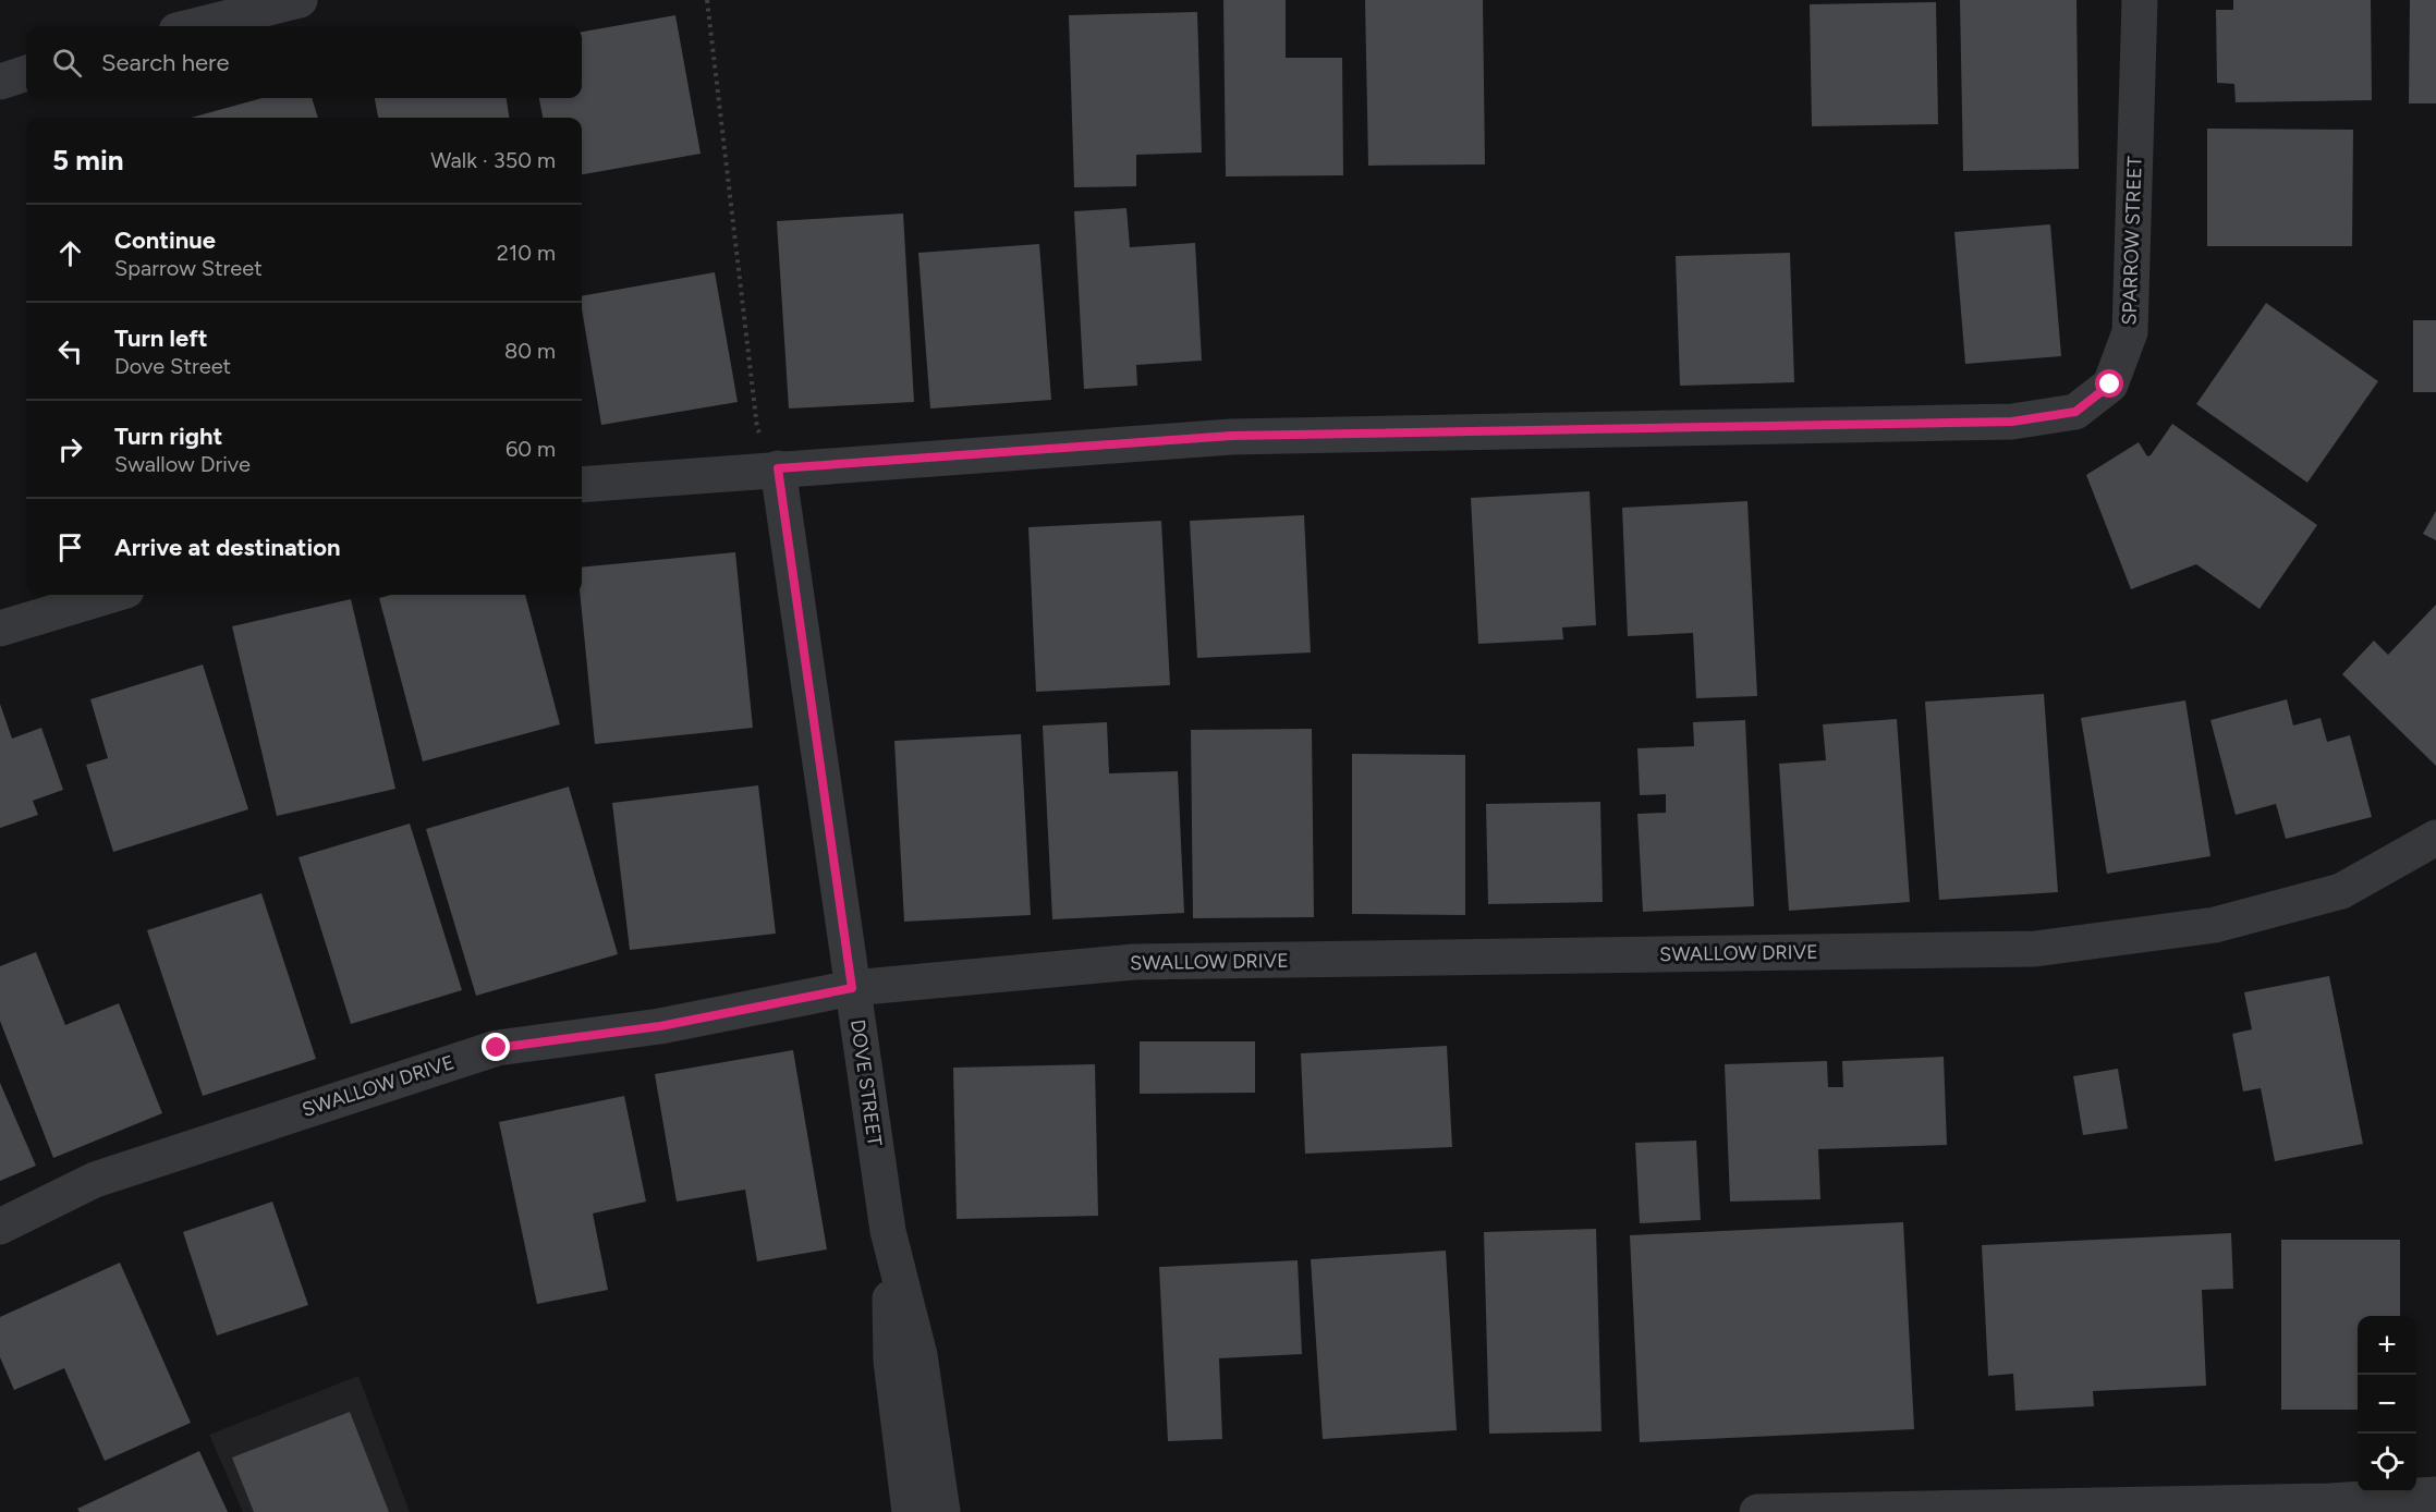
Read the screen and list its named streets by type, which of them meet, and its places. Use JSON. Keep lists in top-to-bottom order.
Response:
{
  "streets": {
    "street": ["SPARROW STREET", "SWALLOW DRIVE", "DOVE STREET"]
  },
  "crossings": [
    ["SPARROW STREET", "DOVE STREET"],
    ["SWALLOW DRIVE", "DOVE STREET"]
  ],
  "page": {
    "search": "Search here",
    "heading": ["5 min", "Walk · 350 m"],
    "list": [
      ["Continue", "Sparrow Street", "210 m"],
      ["Turn left", "Dove Street", "80 m"],
      ["Turn right", "Swallow Drive", "60 m"],
      "Arrive at destination"
    ],
    "map_buttons": ["+", "−"]
  }
}
